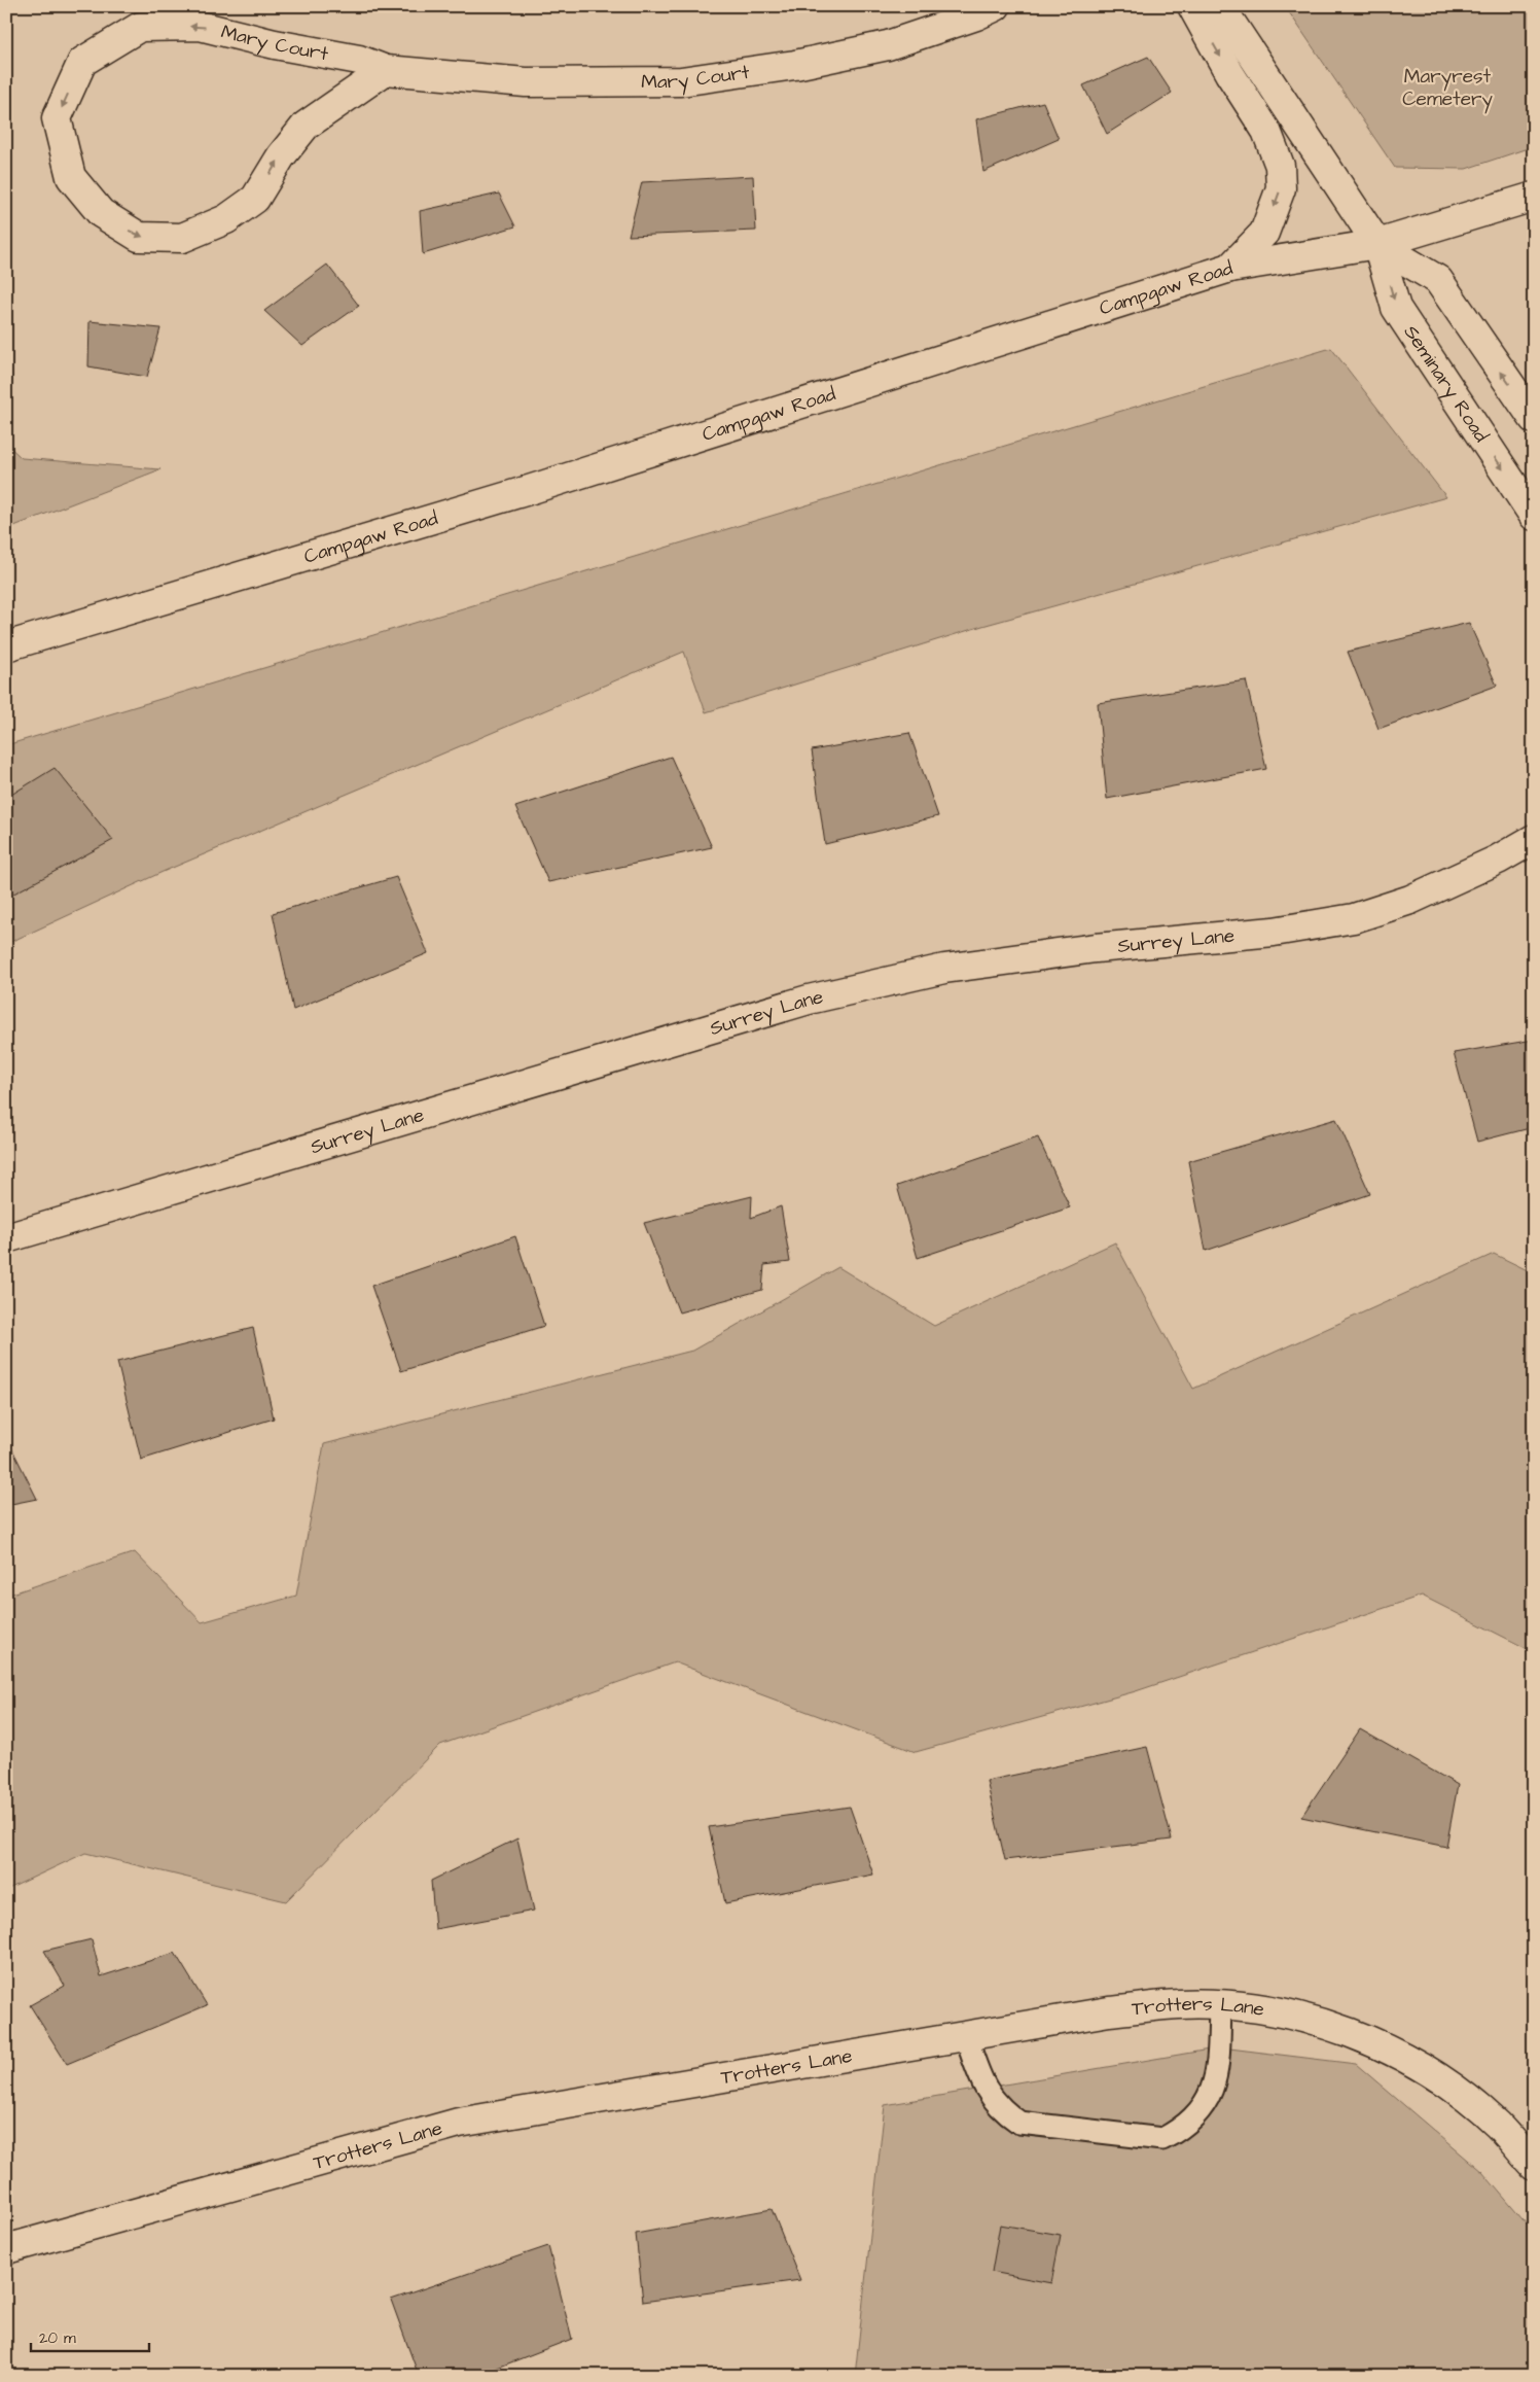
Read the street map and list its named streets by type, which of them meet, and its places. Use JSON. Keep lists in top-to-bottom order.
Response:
{
  "streets": {
    "street": [
      "Mary Court",
      "Campgaw Road",
      "Seminary Road",
      "Surrey Lane",
      "Trotters Lane"
    ]
  },
  "crossings": [
    ["Campgaw Road", "Seminary Road"]
  ],
  "parks": ["Maryrest Cemetery"],
  "scale_bar": "20 m"
}
